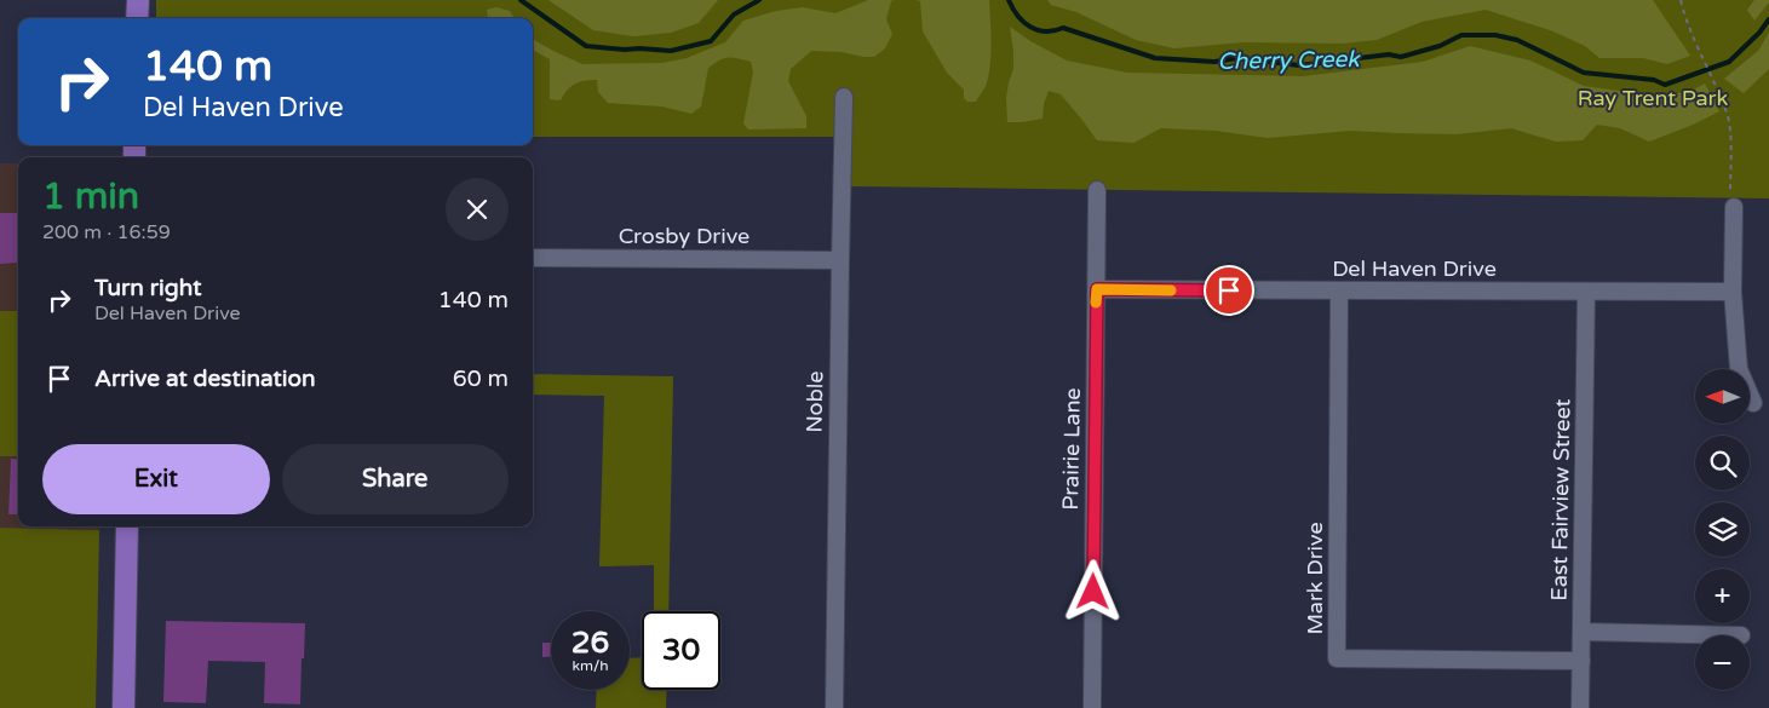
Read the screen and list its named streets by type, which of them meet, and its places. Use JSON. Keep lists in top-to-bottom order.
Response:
{
  "streets": {
    "street": [
      "Crosby Drive",
      "Del Haven Drive",
      "Noble",
      "Prairie Lane",
      "East Fairview Street",
      "Mark Drive"
    ]
  },
  "crossings": [
    ["Crosby Drive", "Noble"],
    ["Del Haven Drive", "Prairie Lane"],
    ["Del Haven Drive", "East Fairview Street"],
    ["Del Haven Drive", "Mark Drive"],
    ["East Fairview Street", "Mark Drive"]
  ],
  "water": ["Cherry Creek"],
  "parks": ["Ray Trent Park"],
  "north": "left",
  "page": {
    "turn": ["140 m", "Del Haven Drive"],
    "heading": ["1 min", "200 m · 16:59"],
    "list": [
      {
        "name": "Turn right",
        "note": "Del Haven Drive",
        "value": "140 m"
      },
      {
        "name": "Arrive at destination",
        "value": "60 m"
      }
    ],
    "map_buttons": ["+", "−"],
    "buttons": ["Exit", "Share"],
    "speed": "26 km/h",
    "limit": "30"
  }
}
